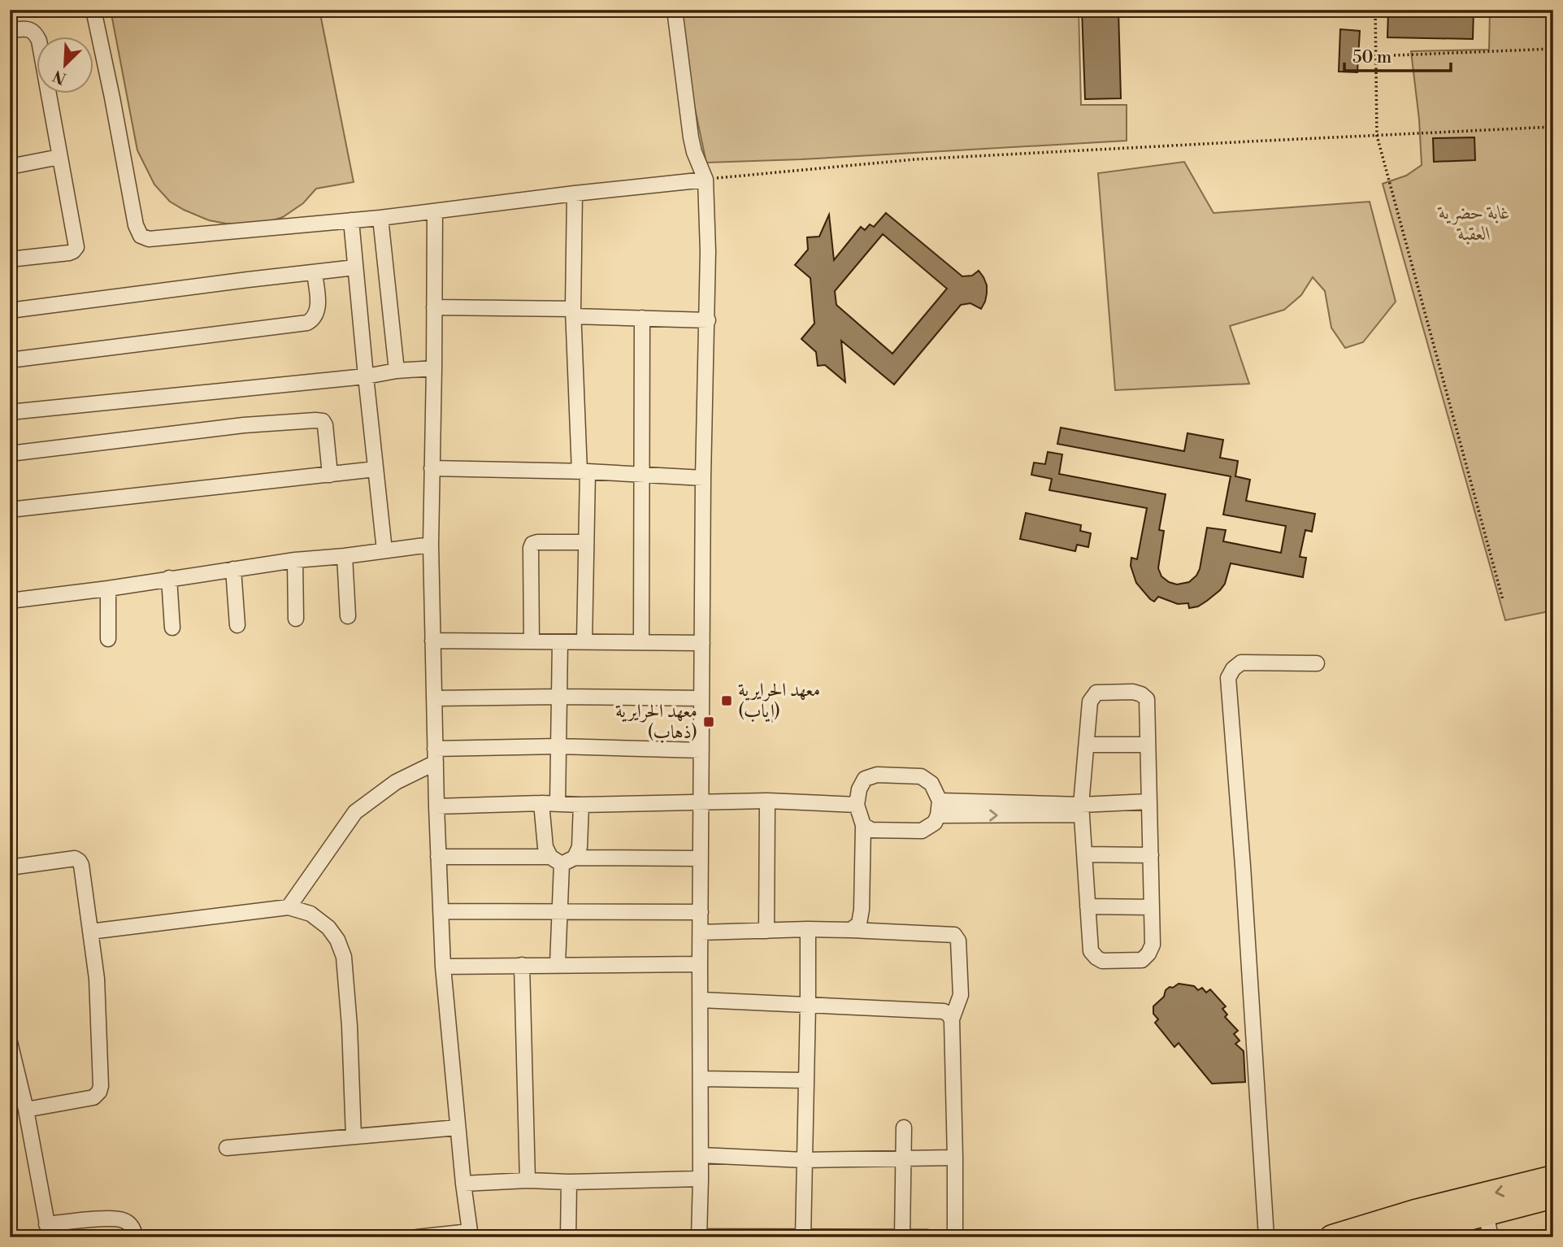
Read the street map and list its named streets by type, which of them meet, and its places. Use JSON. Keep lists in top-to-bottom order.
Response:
{
  "parks": ["غابة حضرية العقبة"],
  "places": {
    "transit": ["معهد الحرايرية (إياب)", "معهد الحرايرية (ذهاب)"]
  },
  "scale_bar": "50 m",
  "north": "bottom left"
}
